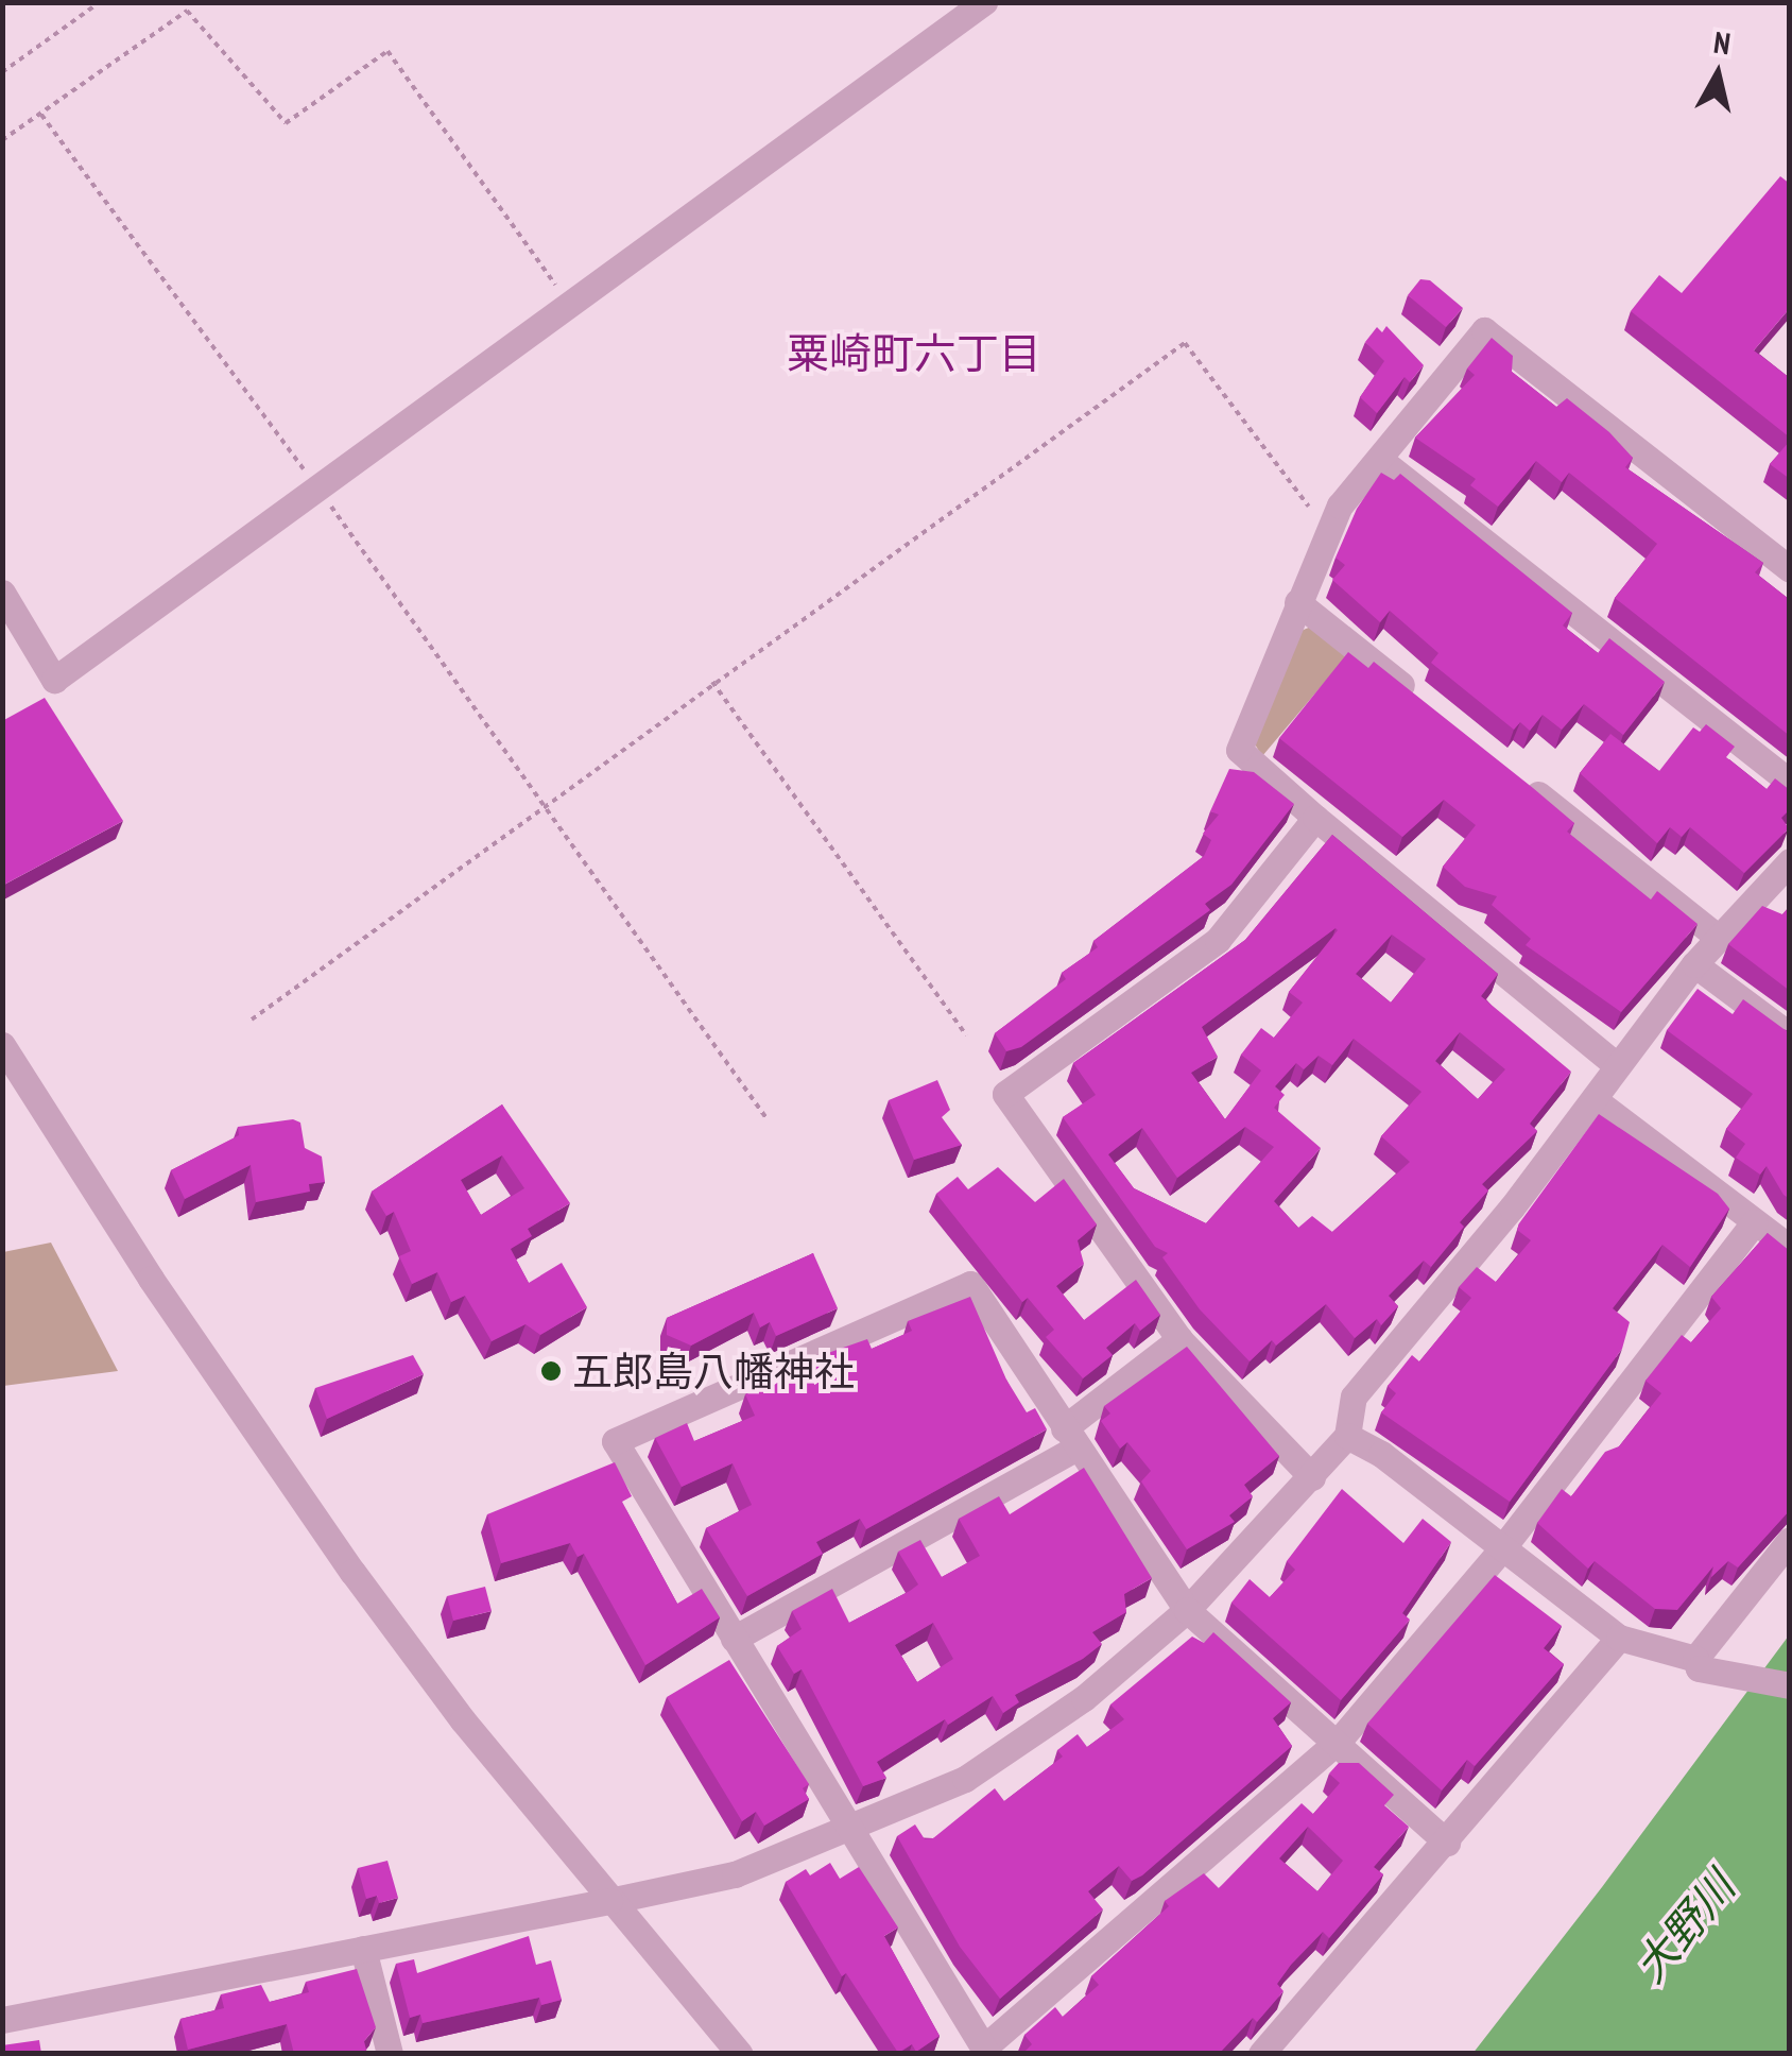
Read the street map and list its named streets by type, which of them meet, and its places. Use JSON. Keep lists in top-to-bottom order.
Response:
{
  "districts": ["粟崎町六丁目"],
  "water": ["大野川"],
  "places": ["五郎島八幡神社"],
  "north": "top"
}
